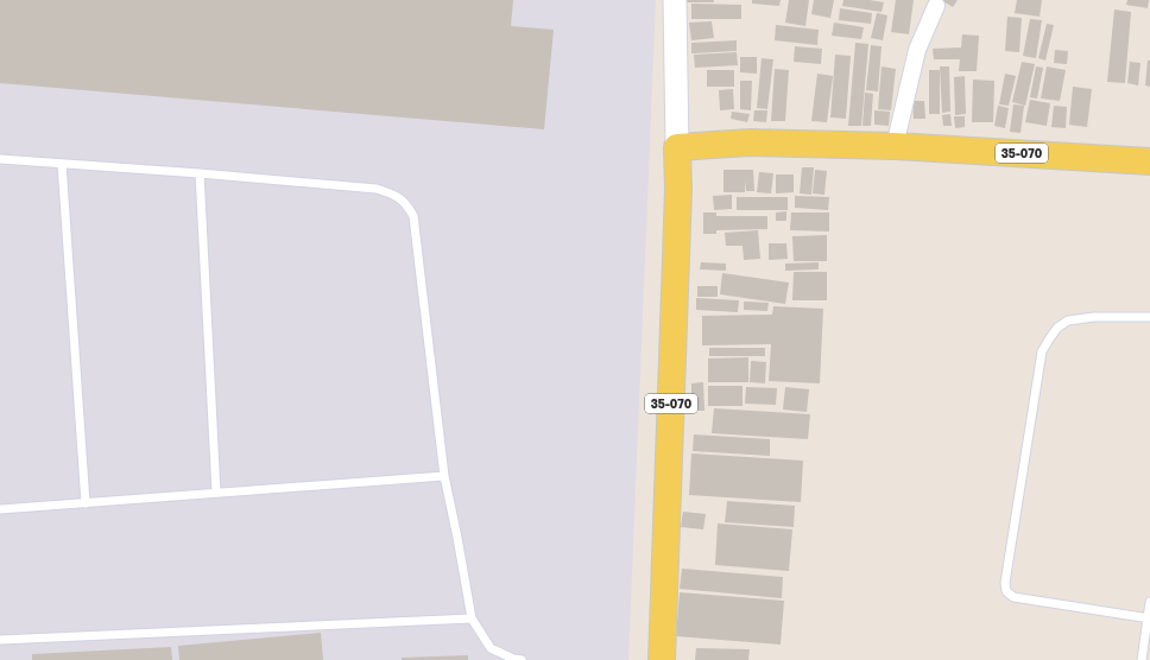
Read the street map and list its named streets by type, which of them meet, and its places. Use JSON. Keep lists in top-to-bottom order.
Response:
{
  "streets": {
    "main road": ["35-070"]
  }
}
